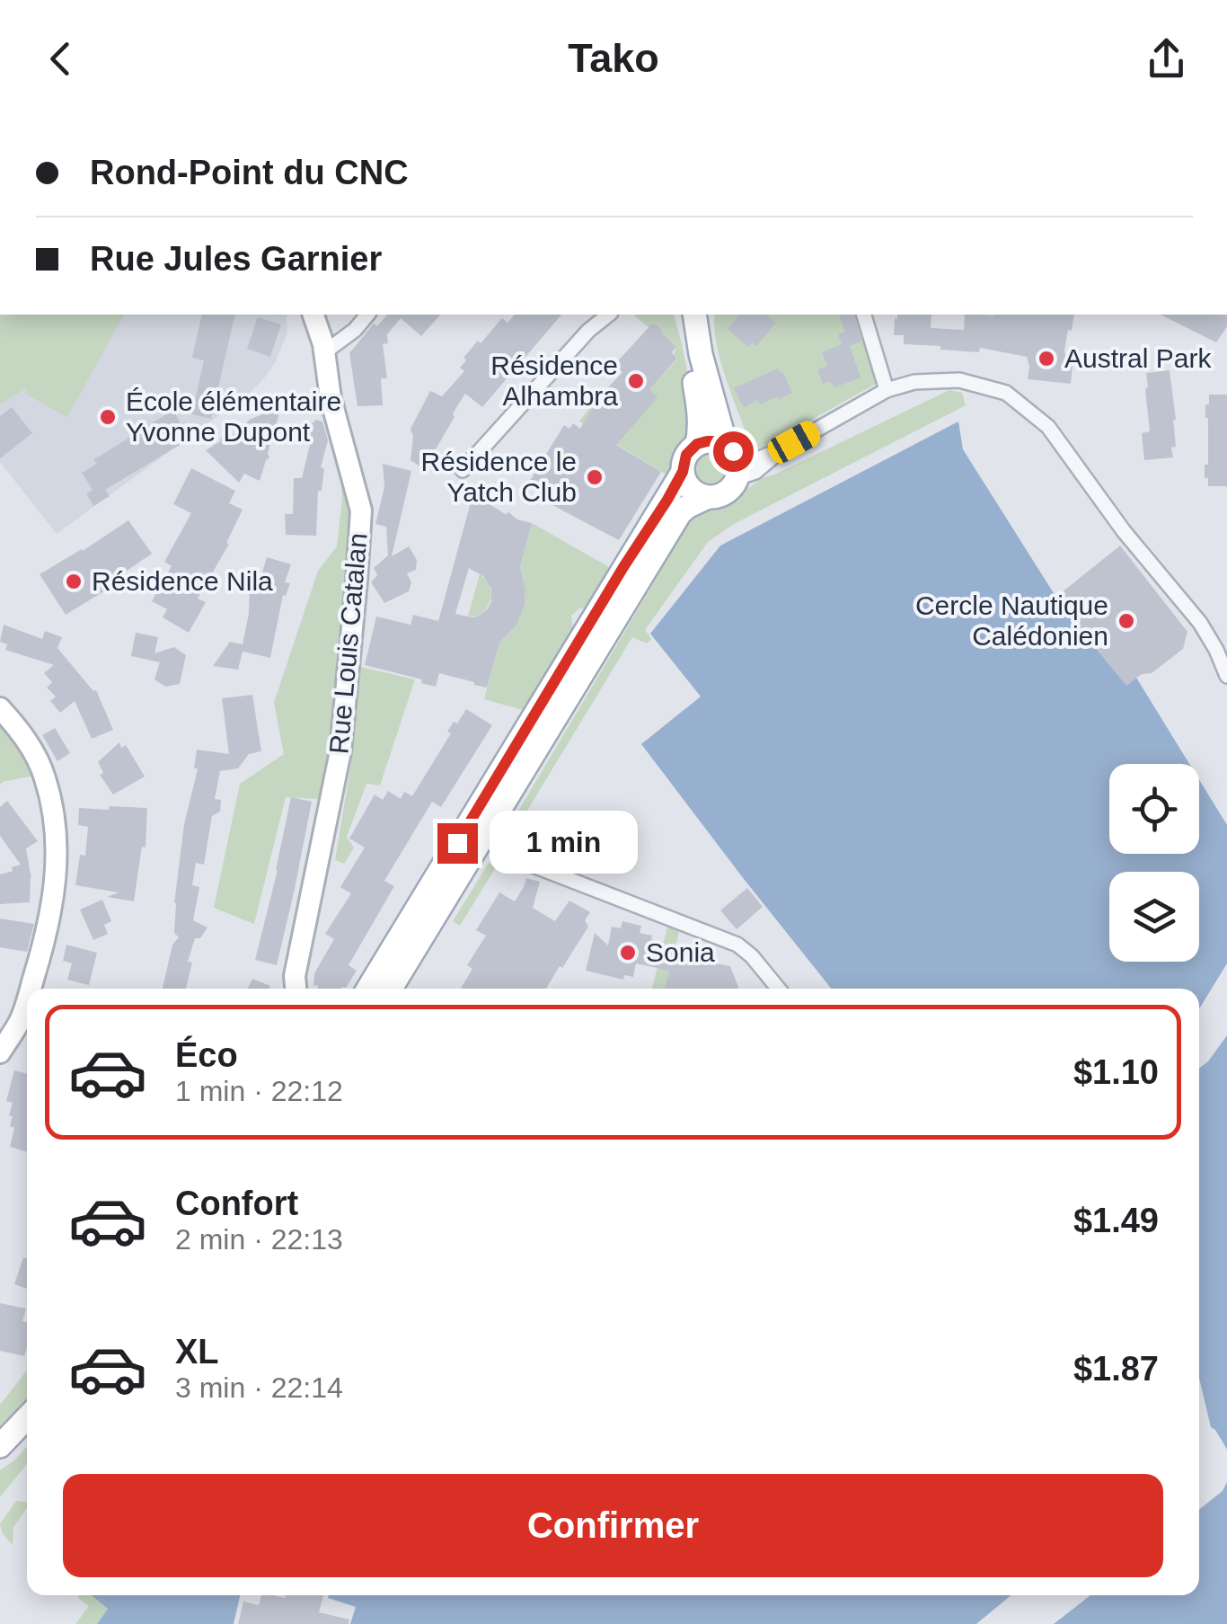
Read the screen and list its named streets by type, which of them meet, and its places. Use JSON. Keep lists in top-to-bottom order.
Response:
{
  "streets": {
    "street": ["Rue Louis Catalan"]
  },
  "places": [
    "Austral Park",
    "Résidence Alhambra",
    "École élémentaire Yvonne Dupont",
    "Résidence le Yatch Club",
    "Résidence Nila",
    "Cercle Nautique Calédonien",
    "Sonia"
  ],
  "page": {
    "header": "Tako",
    "banner": ["Rond-Point du CNC", "Rue Jules Garnier"],
    "bubble": "1 min",
    "list": [
      {
        "name": "Éco",
        "note": "1 min · 22:12",
        "value": "$1.10"
      },
      {
        "name": "Confort",
        "note": "2 min · 22:13",
        "value": "$1.49"
      },
      {
        "name": "XL",
        "note": "3 min · 22:14",
        "value": "$1.87"
      }
    ],
    "buttons": "Confirmer"
  }
}
